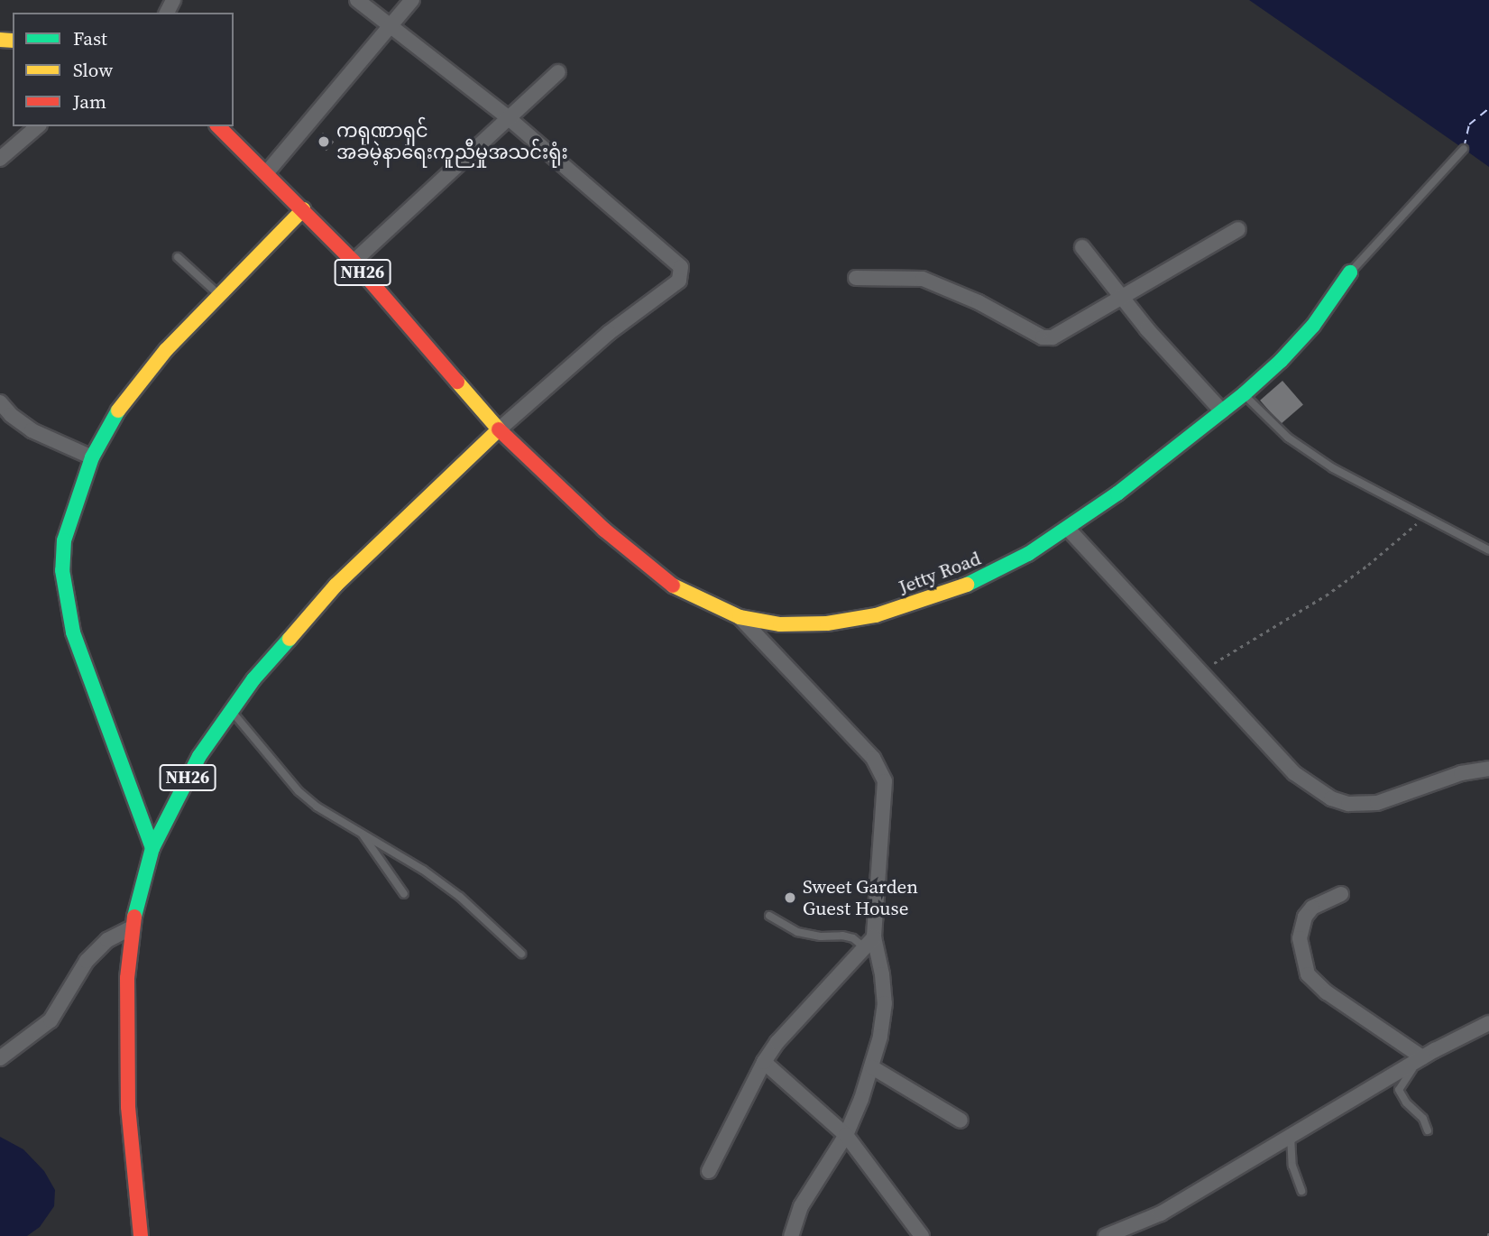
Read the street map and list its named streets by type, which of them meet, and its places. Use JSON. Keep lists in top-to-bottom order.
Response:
{
  "streets": {
    "main road": ["NH26", "Jetty Road"]
  },
  "crossings": [
    ["NH26", "Jetty Road"]
  ],
  "places": ["ကရုဏာရှင် အခမဲ့နာရေးကူညီမှုအသင်းရုံး", "Sweet Garden Guest House"],
  "legend": ["Fast", "Slow", "Jam"]
}
